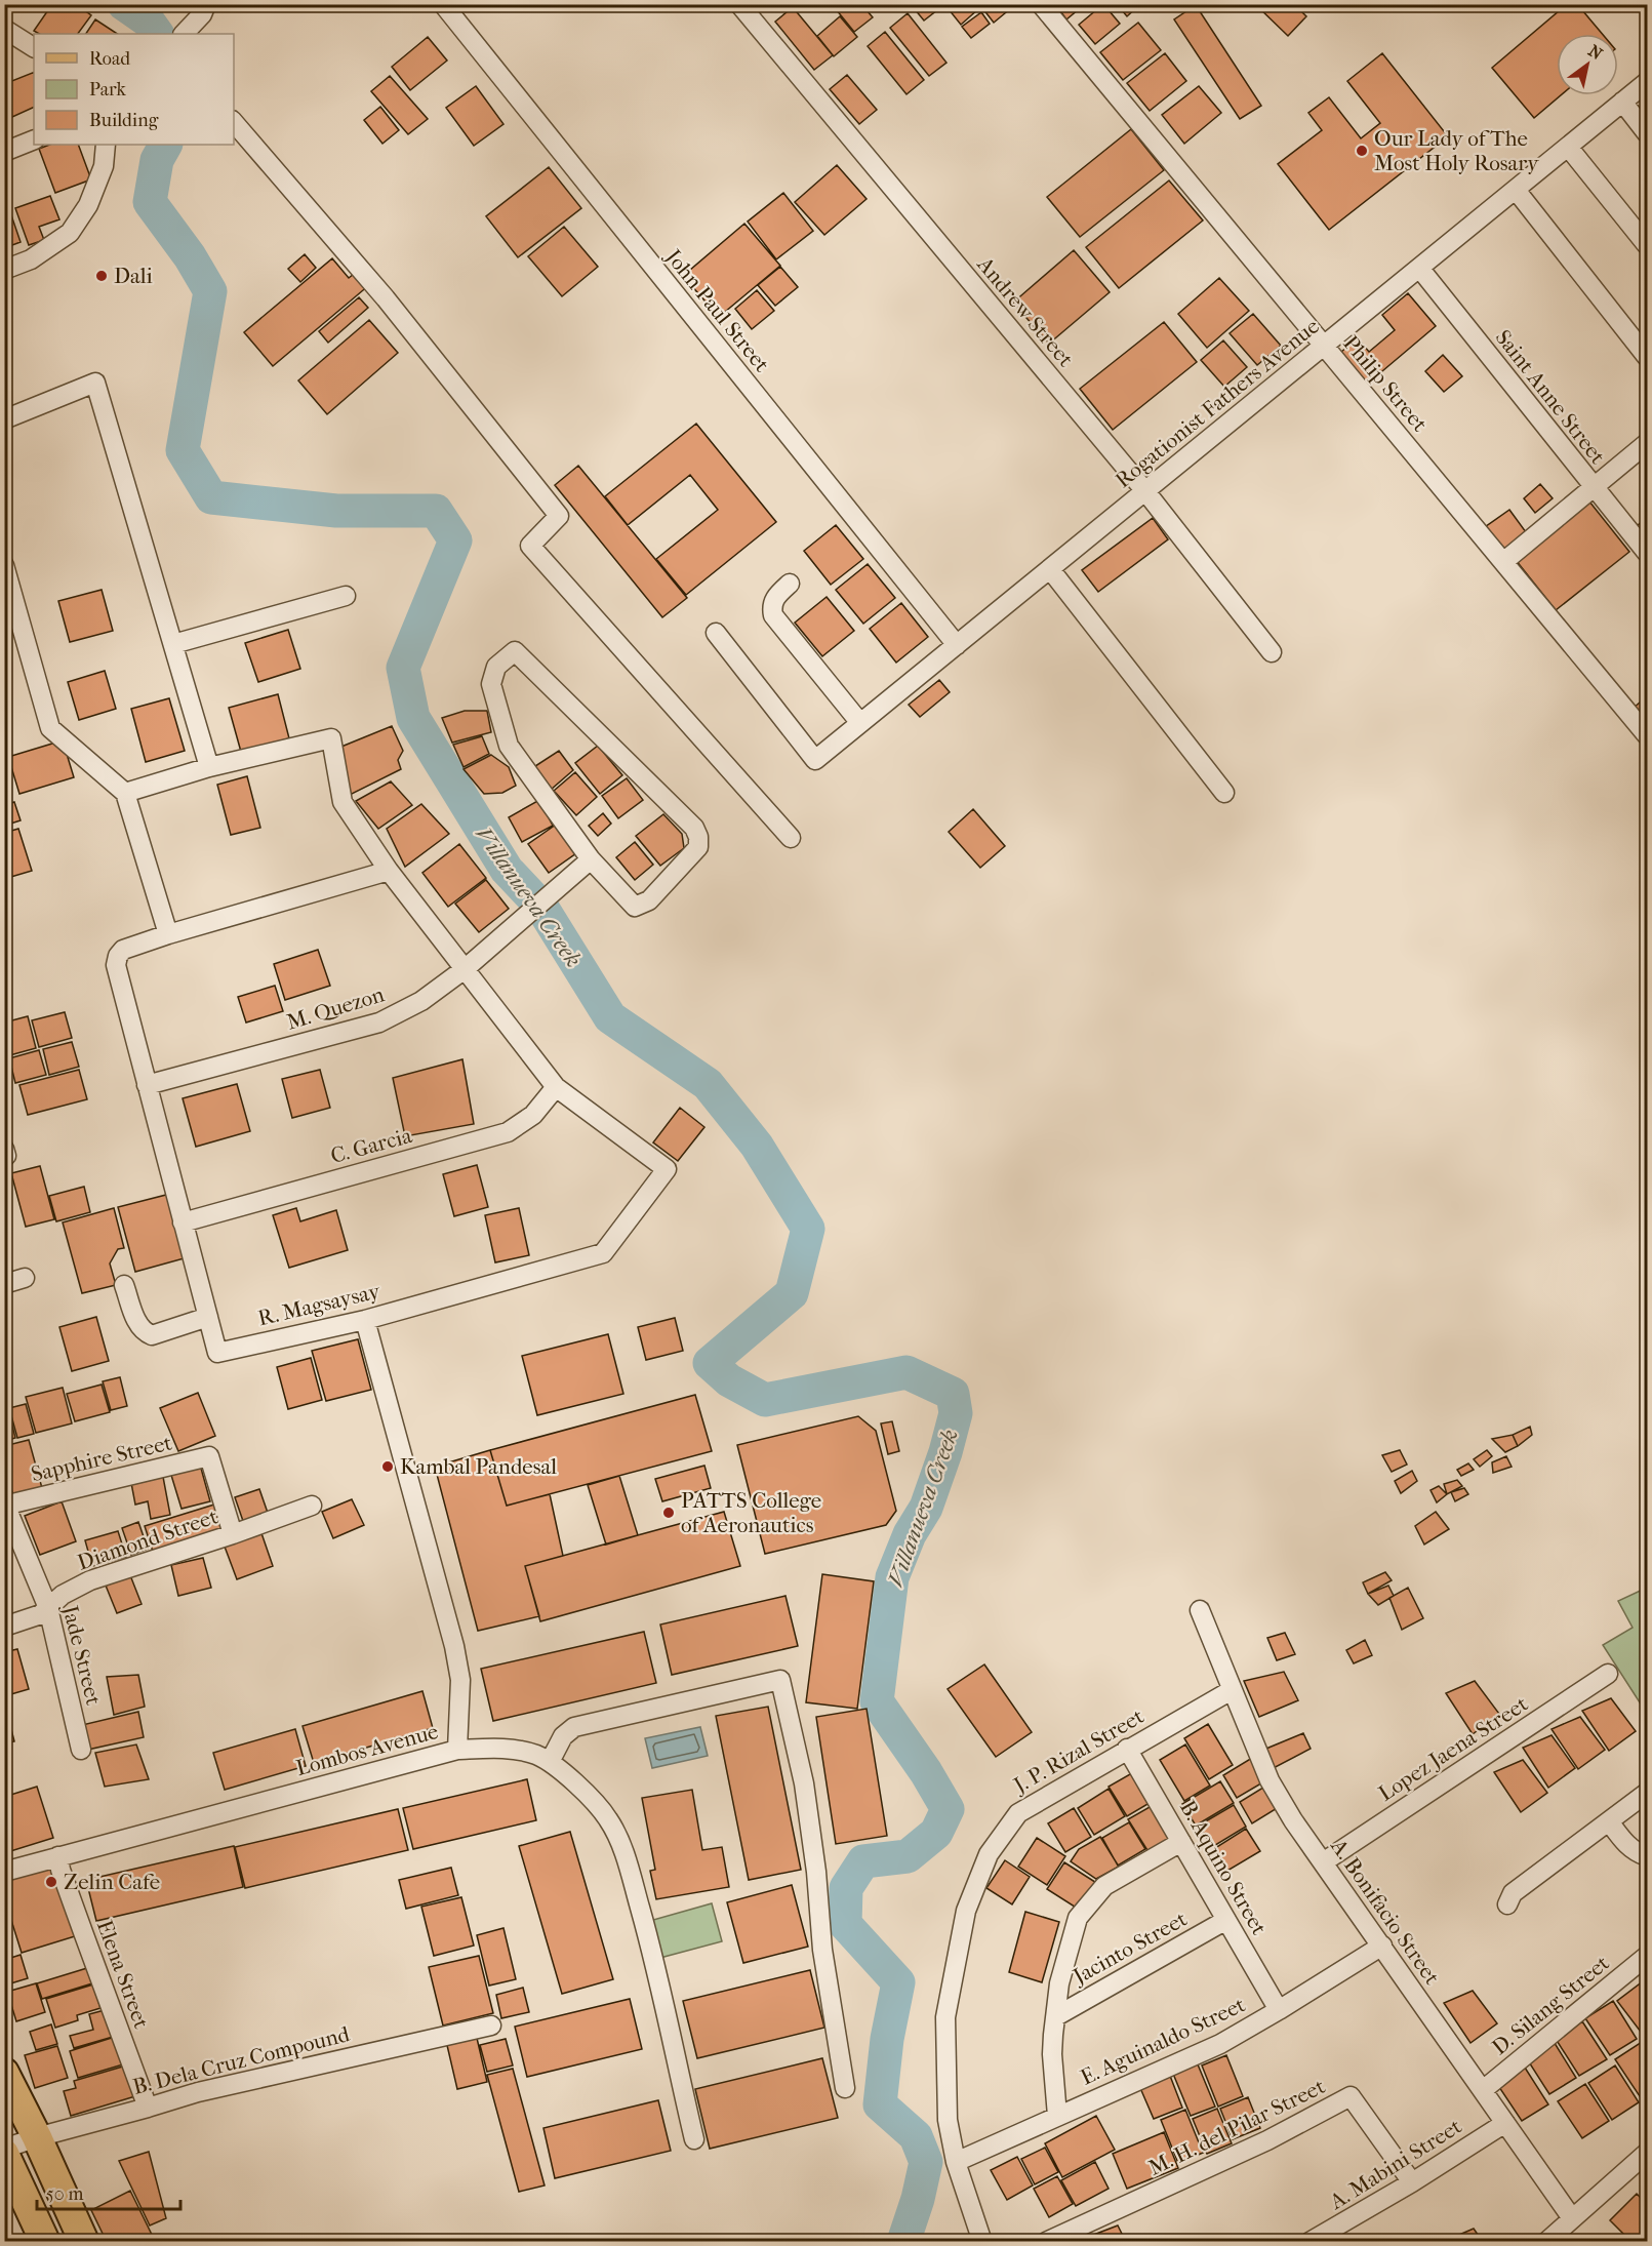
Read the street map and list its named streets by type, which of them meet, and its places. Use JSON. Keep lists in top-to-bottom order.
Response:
{
  "streets": {
    "street": [
      "John Paul Street",
      "Andrew Street",
      "Philip Street",
      "Saint Anne Street",
      "Rogationist Fathers Avenue",
      "M. Quezon",
      "C. Garcia",
      "R. Magsaysay",
      "Sapphire Street",
      "Diamond Street",
      "Jade Street",
      "Lopez Jaena Street",
      "Lombos Avenue",
      "J. P. Rizal Street",
      "B. Aquino Street",
      "A. Bonifacio Street",
      "Jacinto Street",
      "Elena Street",
      "D. Silang Street",
      "E. Aguinaldo Street",
      "B. Dela Cruz Compound",
      "M. H. del Pilar Street",
      "A. Mabini Street"
    ]
  },
  "crossings": [
    ["John Paul Street", "Rogationist Fathers Avenue"],
    ["Andrew Street", "Rogationist Fathers Avenue"],
    ["Philip Street", "Rogationist Fathers Avenue"],
    ["Saint Anne Street", "Rogationist Fathers Avenue"],
    ["M. Quezon", "R. Magsaysay"],
    ["C. Garcia", "R. Magsaysay"],
    ["R. Magsaysay", "Lombos Avenue"],
    ["Sapphire Street", "Diamond Street"],
    ["Sapphire Street", "Jade Street"],
    ["Diamond Street", "Jade Street"],
    ["Lopez Jaena Street", "A. Bonifacio Street"],
    ["Lombos Avenue", "Elena Street"],
    ["J. P. Rizal Street", "B. Aquino Street"],
    ["J. P. Rizal Street", "A. Bonifacio Street"],
    ["J. P. Rizal Street", "E. Aguinaldo Street"],
    ["B. Aquino Street", "Jacinto Street"],
    ["B. Aquino Street", "E. Aguinaldo Street"],
    ["A. Bonifacio Street", "D. Silang Street"],
    ["A. Bonifacio Street", "E. Aguinaldo Street"],
    ["A. Bonifacio Street", "A. Mabini Street"],
    ["Elena Street", "B. Dela Cruz Compound"],
    ["M. H. del Pilar Street", "A. Mabini Street"]
  ],
  "water": ["Villanueva Creek"],
  "places": [
    "Our Lady of The Most Holy Rosary",
    "Dali",
    "Kambal Pandesal",
    "PATTS College of Aeronautics",
    "Zelin Cafe"
  ],
  "legend": ["Road", "Park", "Building"],
  "scale_bar": "50 m",
  "north": "top right"
}
